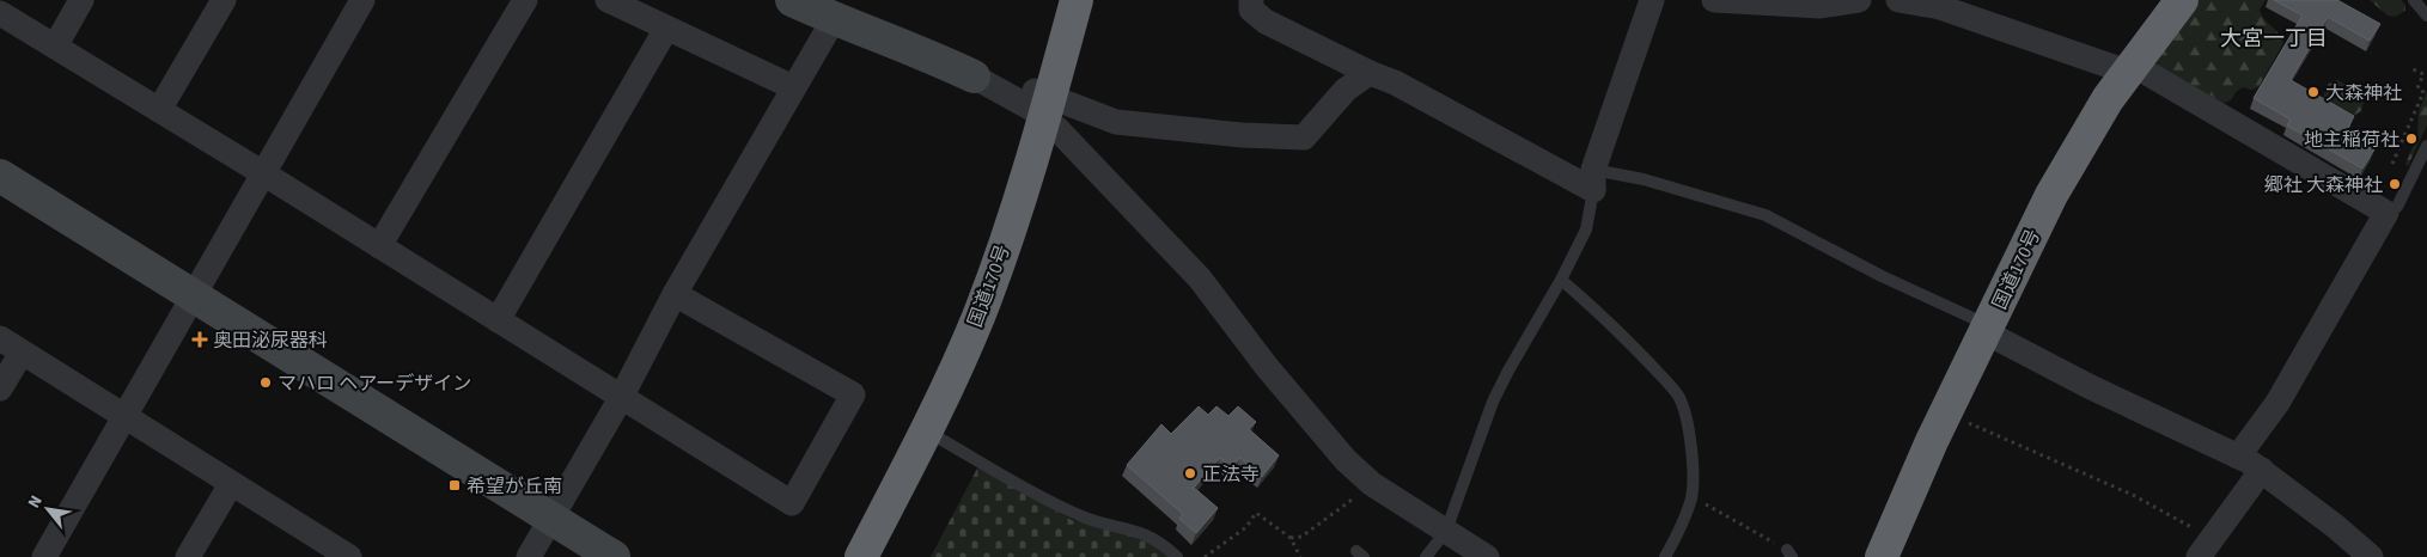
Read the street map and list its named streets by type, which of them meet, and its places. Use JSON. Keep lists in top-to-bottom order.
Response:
{
  "streets": {
    "highway": ["国道170号"]
  },
  "districts": ["大宮一丁目"],
  "places": {
    "other": [
      "大森神社",
      "地主稲荷社",
      "郷社 大森神社",
      "マハロ ヘアーデザイン",
      "正法寺"
    ],
    "health": ["奥田泌尿器科"],
    "transit": ["希望が丘南"]
  },
  "north": "top left"
}
